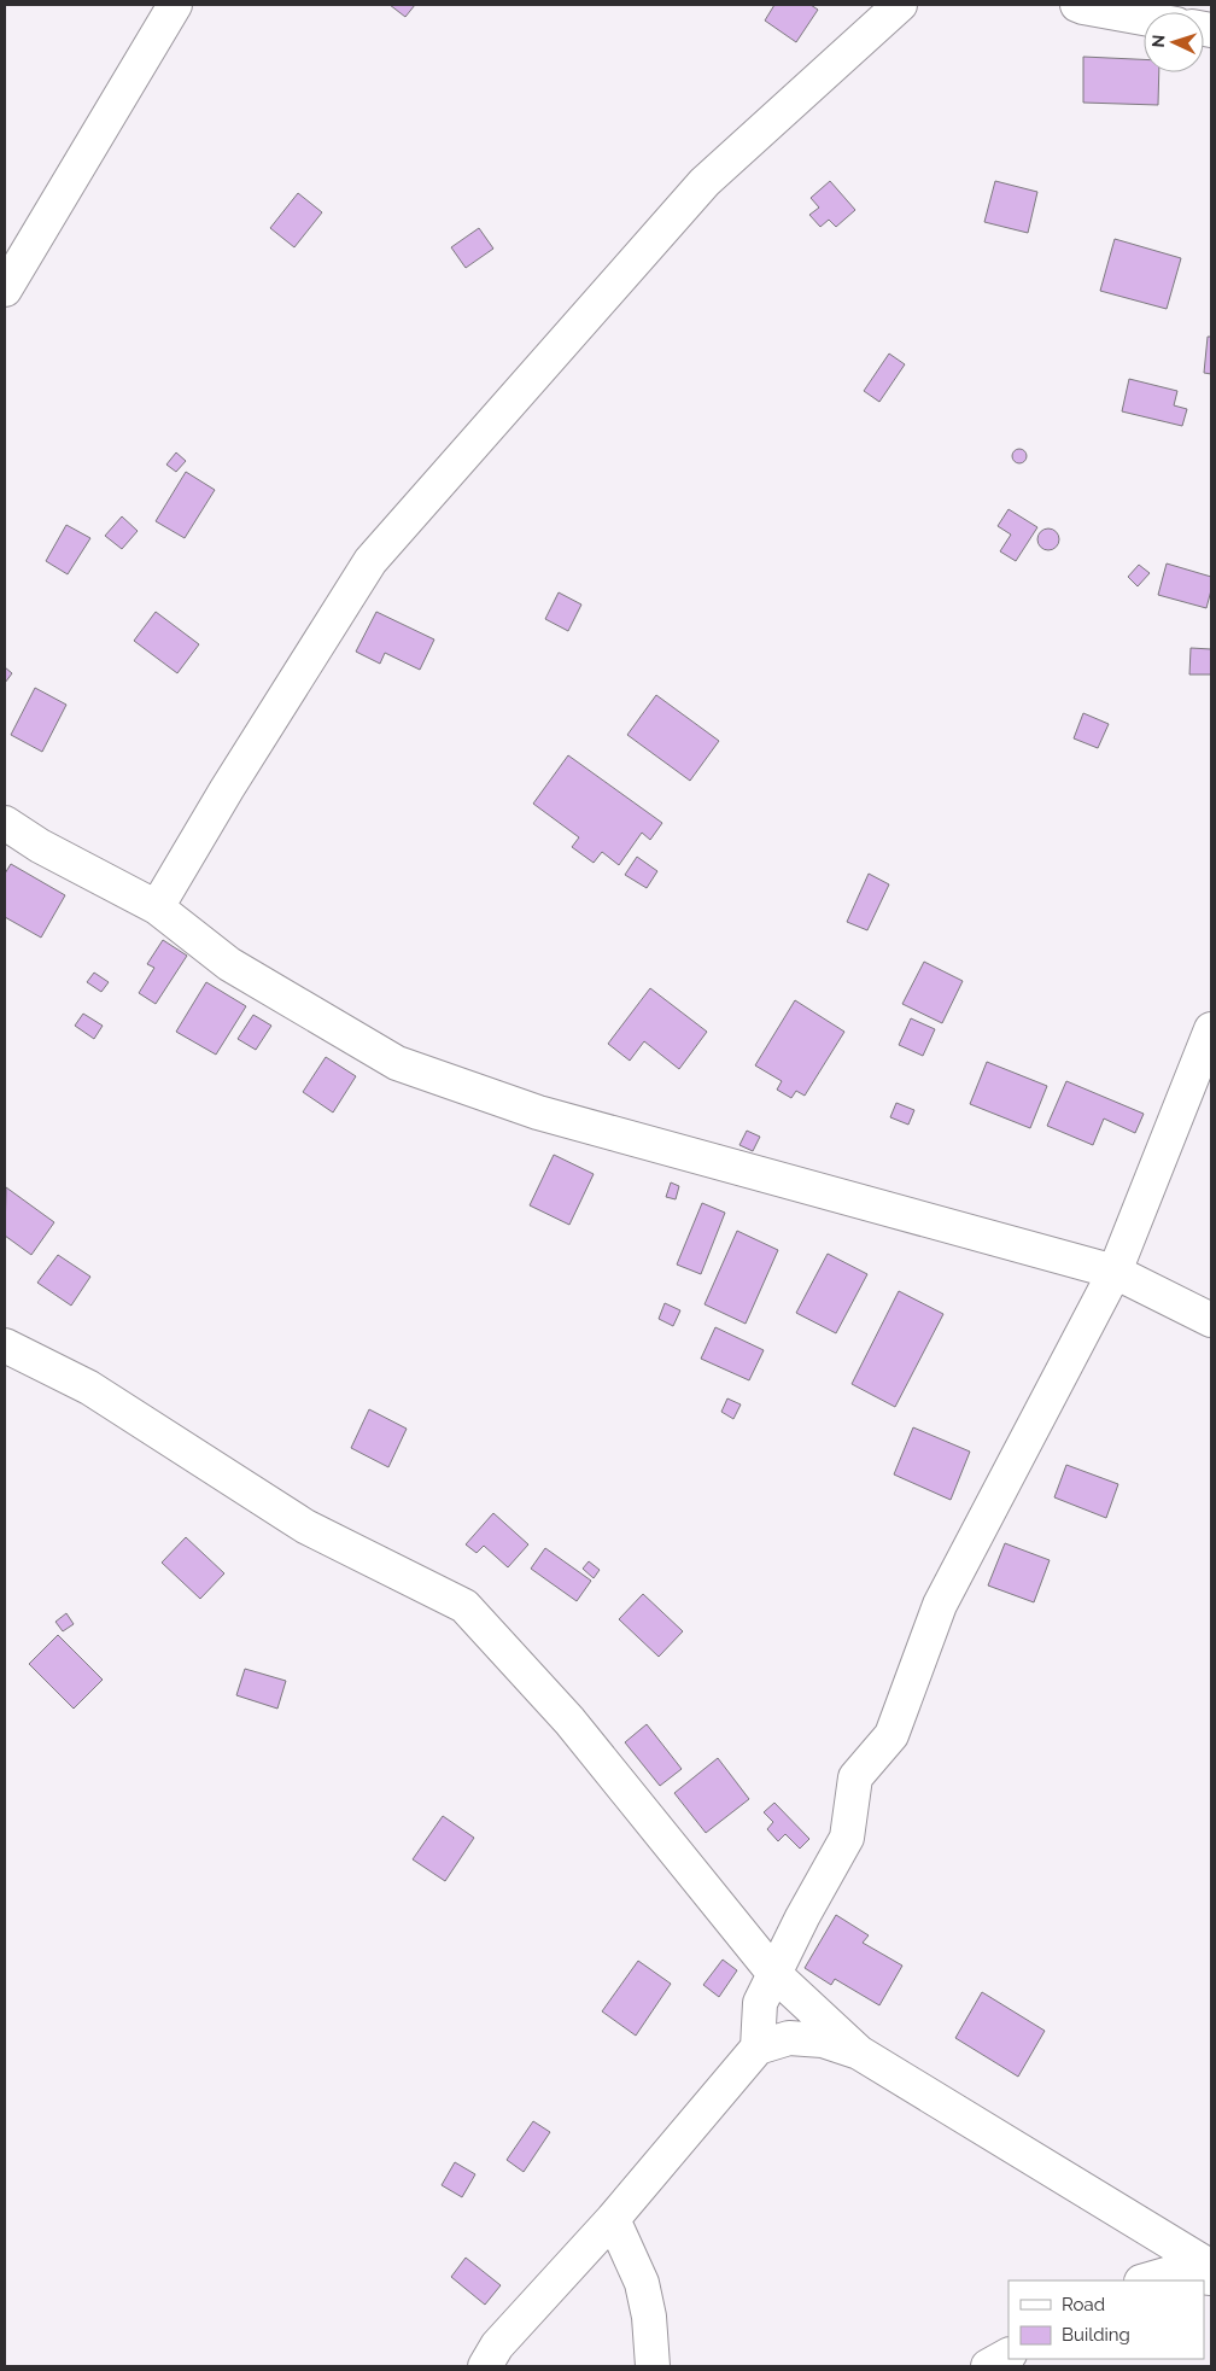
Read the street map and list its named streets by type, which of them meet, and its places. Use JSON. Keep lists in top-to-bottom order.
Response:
{
  "legend": ["Road", "Building"],
  "north": "left"
}
